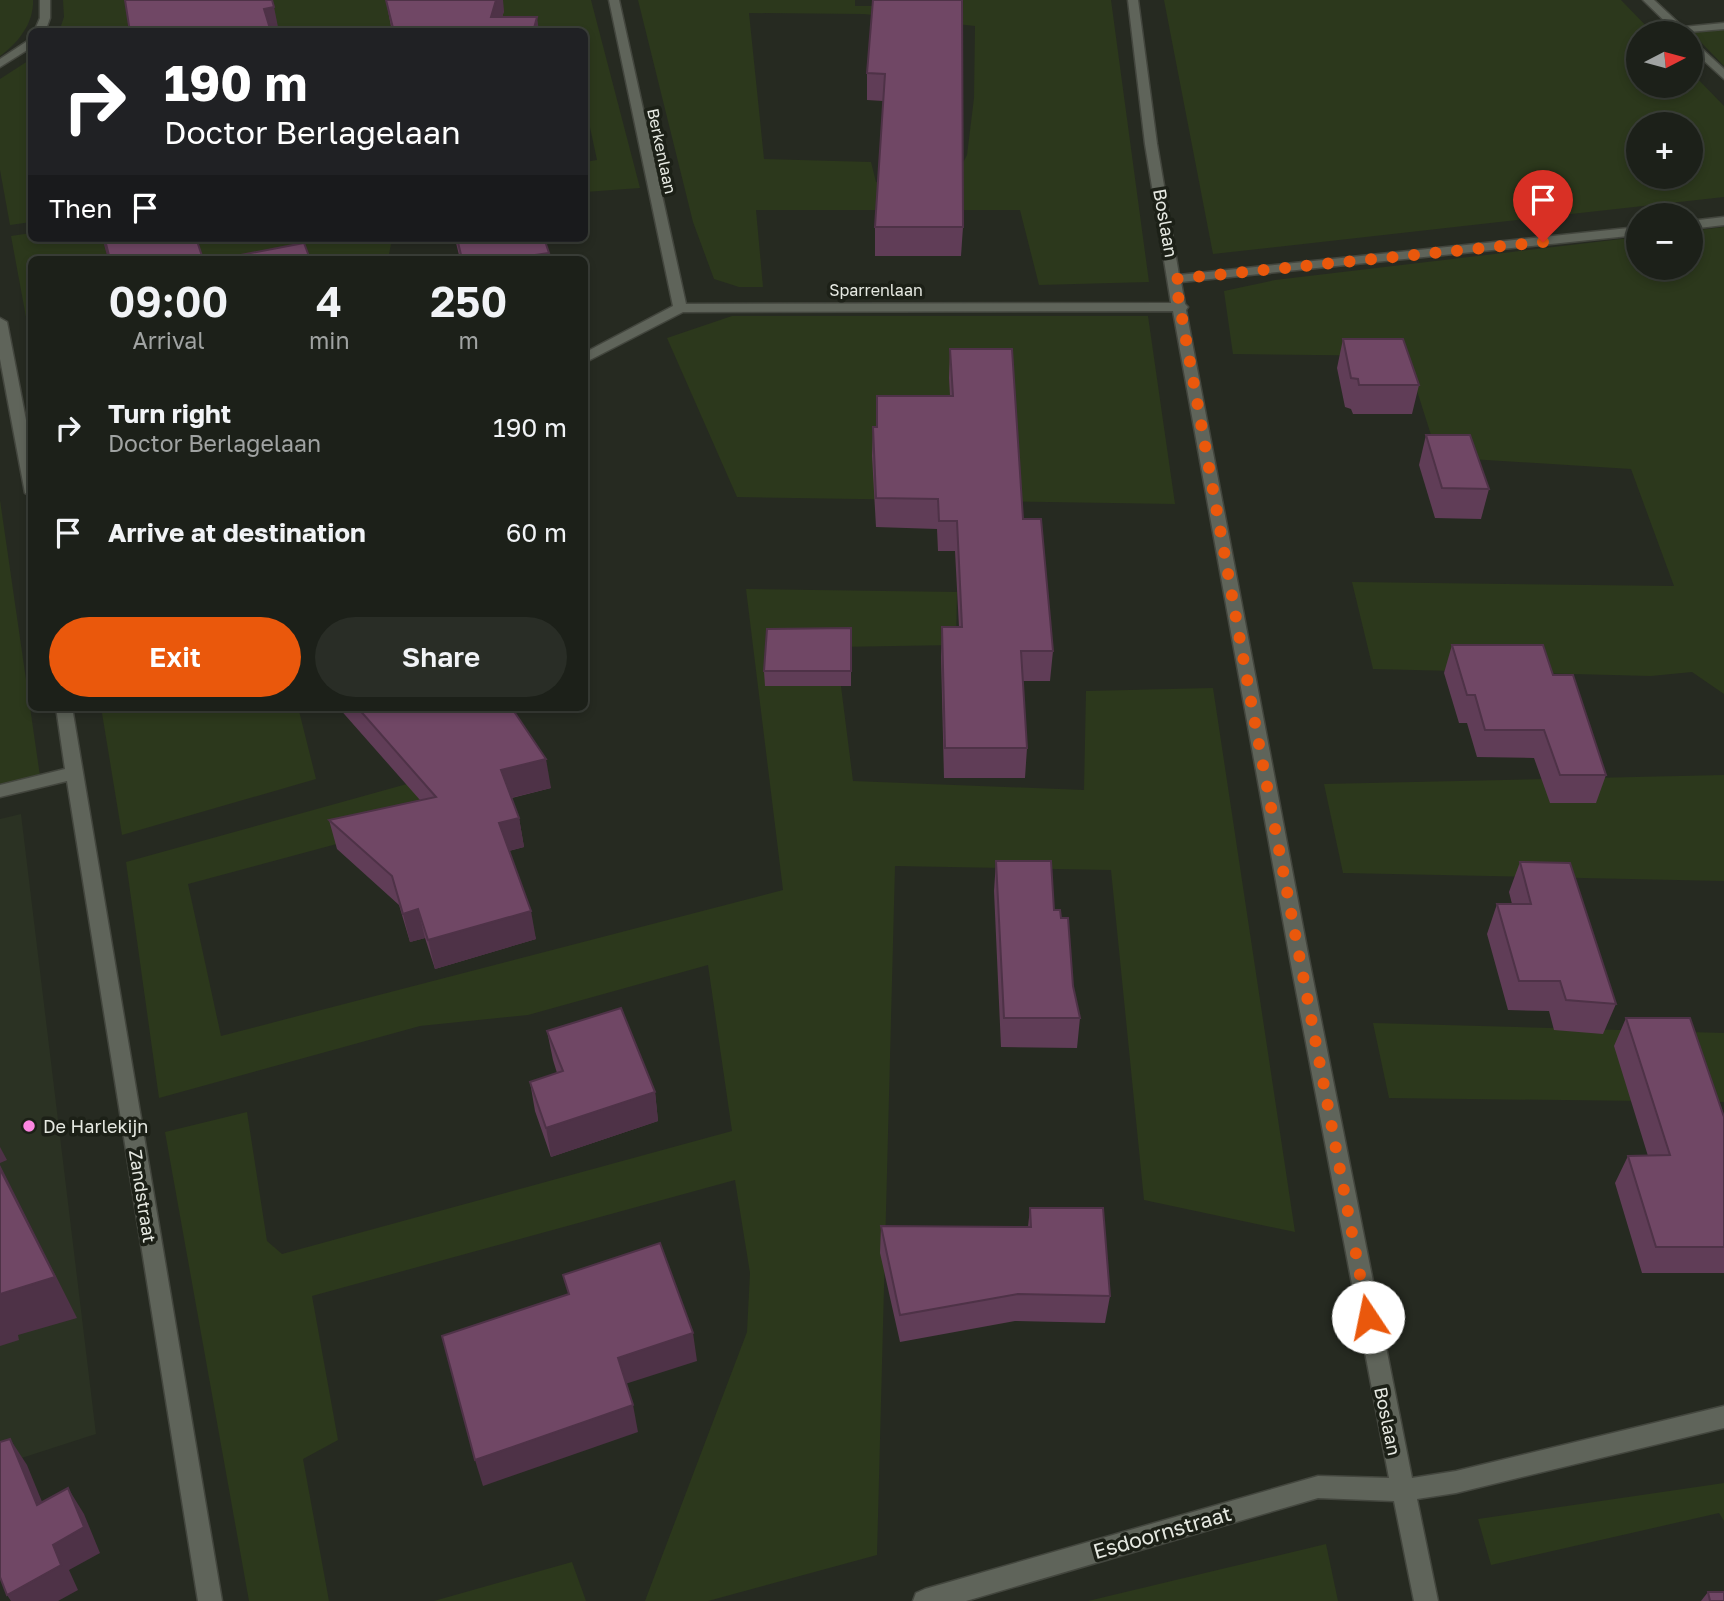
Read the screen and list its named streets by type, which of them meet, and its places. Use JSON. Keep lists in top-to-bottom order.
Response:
{
  "streets": {
    "street": [
      "Berkenlaan",
      "Boslaan",
      "Sparrenlaan",
      "Zandstraat",
      "Esdoornstraat"
    ]
  },
  "crossings": [
    ["Berkenlaan", "Sparrenlaan"],
    ["Boslaan", "Sparrenlaan"],
    ["Boslaan", "Esdoornstraat"]
  ],
  "places": ["De Harlekijn"],
  "north": "right",
  "page": {
    "map_buttons": ["+", "−"],
    "turn": ["190 m", "Doctor Berlagelaan"],
    "then": "Then",
    "eta": [
      "09:00",
      "Arrival",
      "4",
      "min",
      "250",
      "m"
    ],
    "list": [
      {
        "name": "Turn right",
        "note": "Doctor Berlagelaan",
        "value": "190 m"
      },
      {
        "name": "Arrive at destination",
        "value": "60 m"
      }
    ],
    "buttons": ["Exit", "Share"]
  }
}
